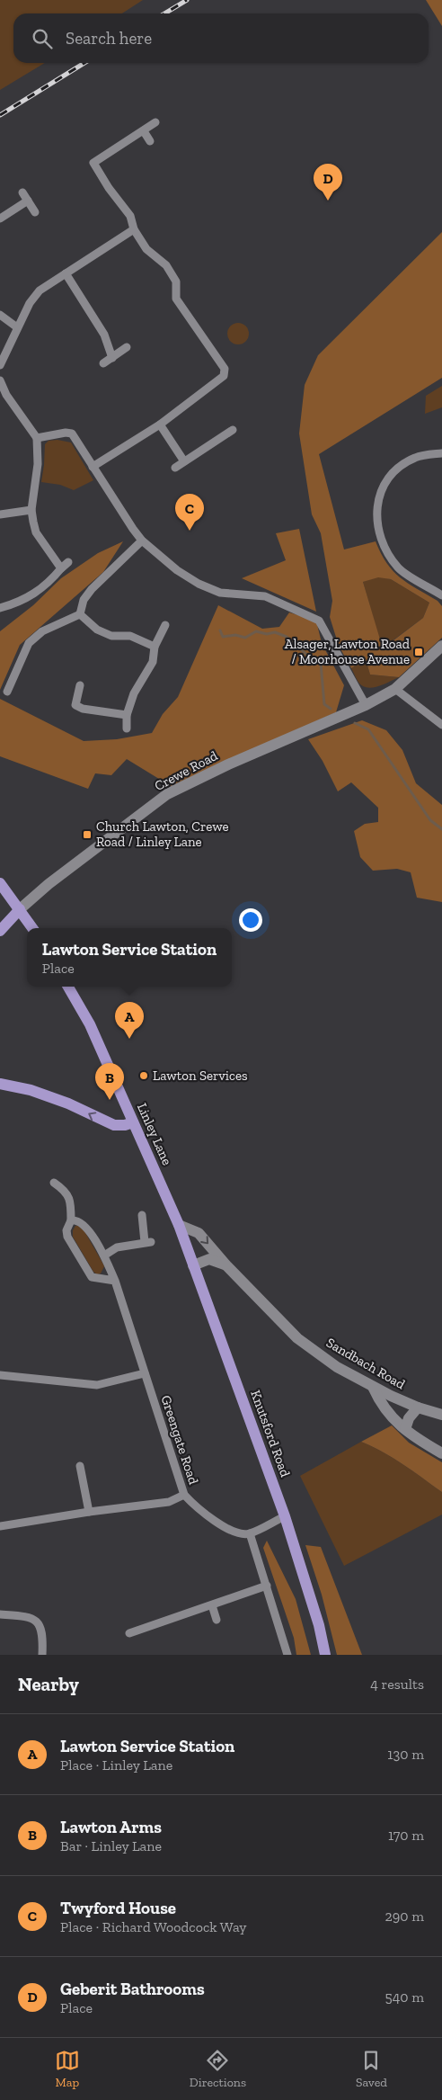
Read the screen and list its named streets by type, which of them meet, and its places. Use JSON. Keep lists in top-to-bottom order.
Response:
{
  "streets": {
    "main road": [
      "Crewe Road",
      "Linley Lane",
      "Sandbach Road",
      "Knutsford Road"
    ],
    "street": ["Greengate Road"]
  },
  "crossings": [
    ["Linley Lane", "Sandbach Road"],
    ["Linley Lane", "Knutsford Road"],
    ["Sandbach Road", "Knutsford Road"]
  ],
  "places": {
    "transit": ["Alsager, Lawton Road / Moorhouse Avenue", "Church Lawton, Crewe Road / Linley Lane"],
    "other": ["Lawton Services"]
  },
  "page": {
    "search": "Search here",
    "pins": [
      "D",
      "C",
      "A",
      "B"
    ],
    "popup": ["Lawton Service Station", "Place"],
    "heading": ["Nearby", "4 results"],
    "list": [
      {
        "mark": "A",
        "name": "Lawton Service Station",
        "note": "Place · Linley Lane",
        "value": "130 m"
      },
      {
        "mark": "B",
        "name": "Lawton Arms",
        "note": "Bar · Linley Lane",
        "value": "170 m"
      },
      {
        "mark": "C",
        "name": "Twyford House",
        "note": "Place · Richard Woodcock Way",
        "value": "290 m"
      },
      {
        "mark": "D",
        "name": "Geberit Bathrooms",
        "note": "Place",
        "value": "540 m"
      }
    ],
    "nav": ["Map", "Directions", "Saved"]
  }
}
